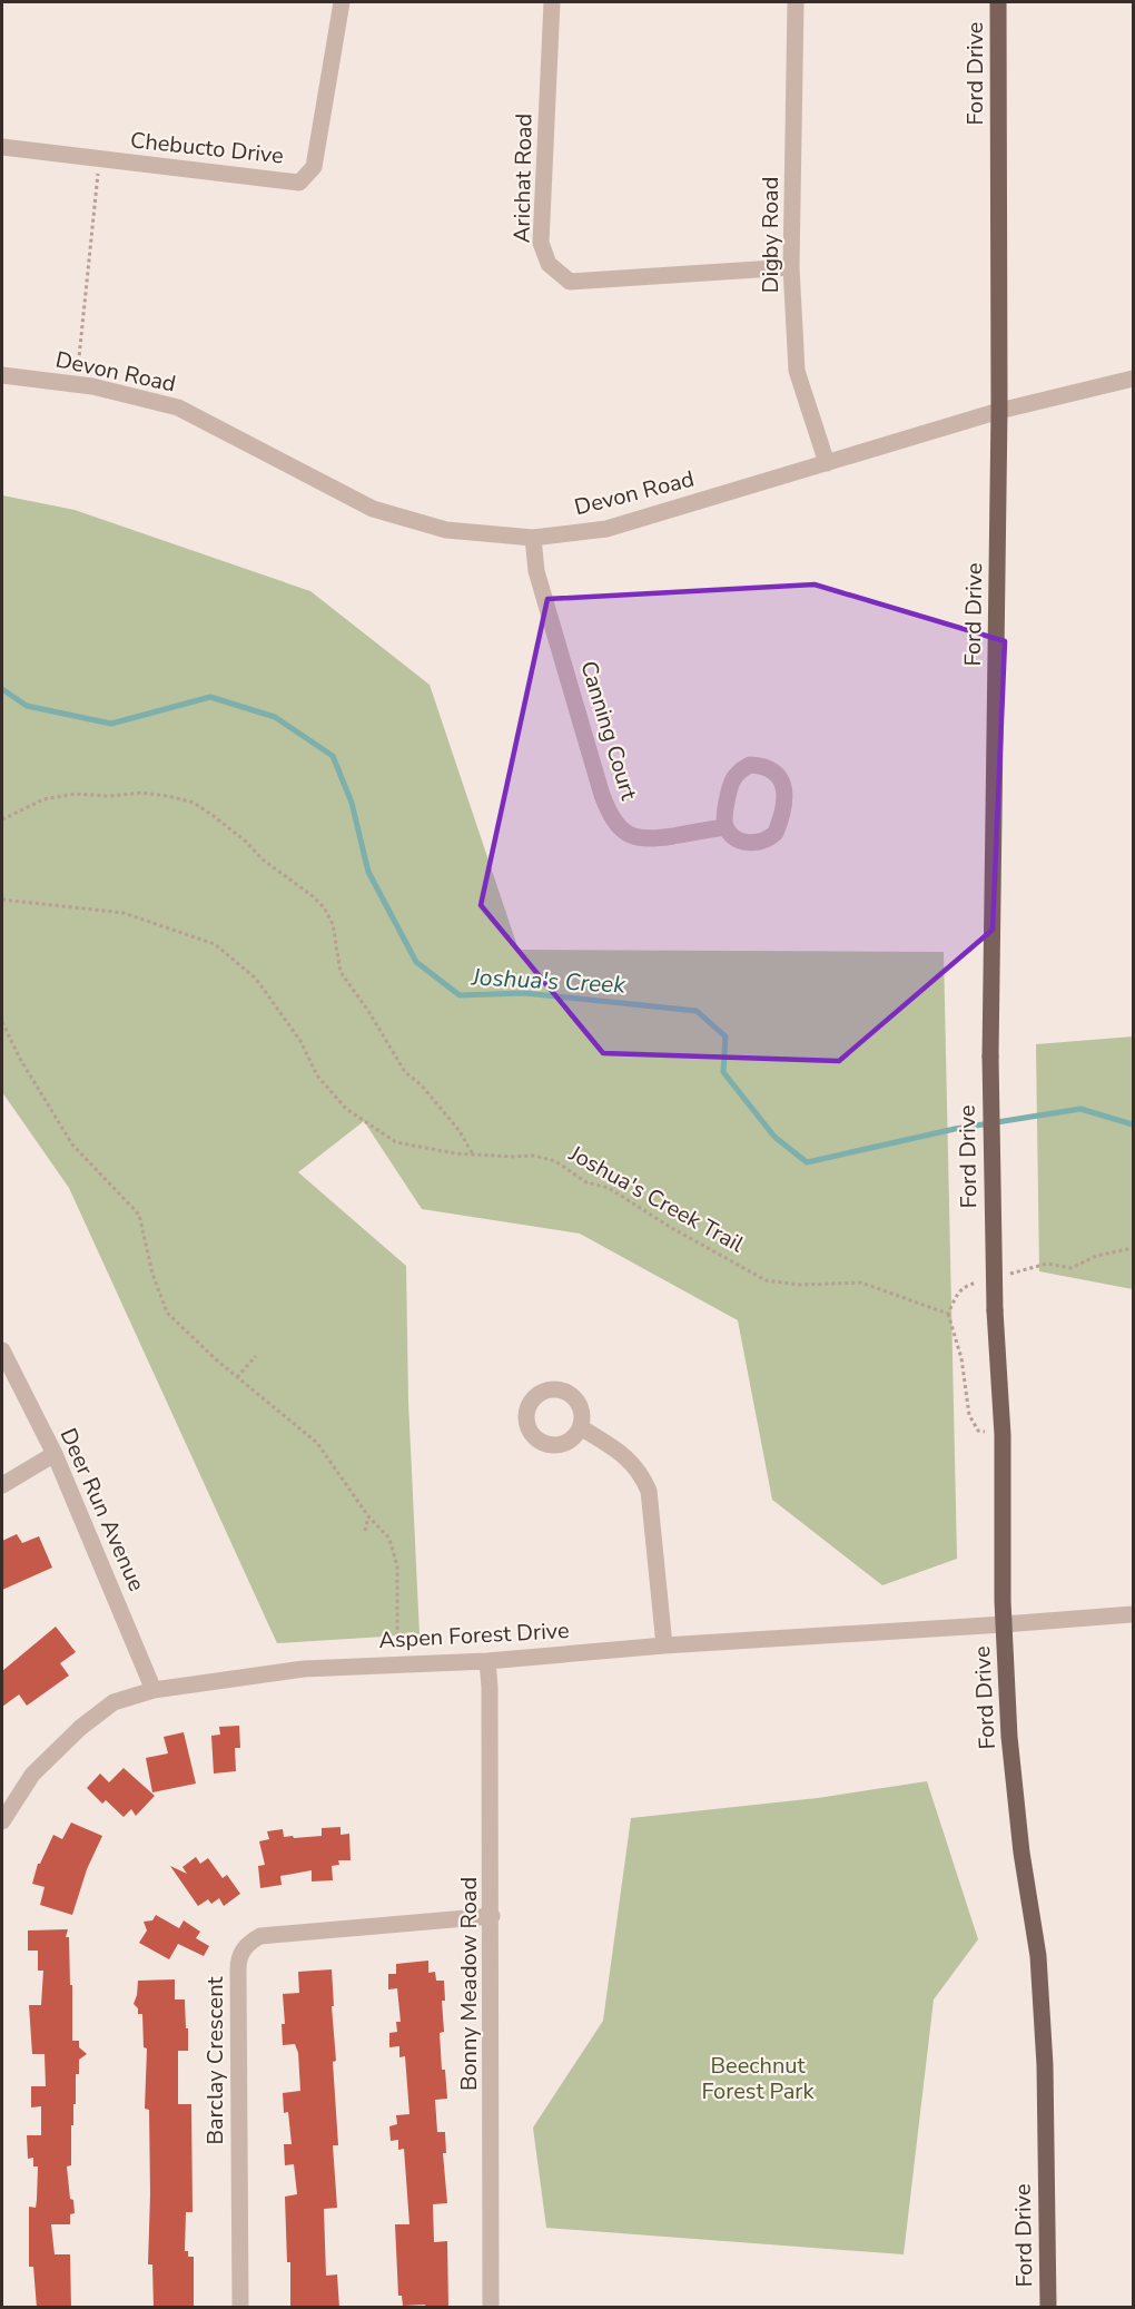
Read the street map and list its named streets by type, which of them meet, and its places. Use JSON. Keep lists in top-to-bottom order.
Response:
{
  "streets": {
    "main road": ["Ford Drive"],
    "street": [
      "Chebucto Drive",
      "Arichat Road",
      "Digby Road",
      "Devon Road",
      "Canning Court",
      "Deer Run Avenue",
      "Aspen Forest Drive",
      "Bonny Meadow Road",
      "Barclay Crescent"
    ],
    "path": ["Joshua's Creek Trail"]
  },
  "crossings": [
    ["Ford Drive", "Devon Road"],
    ["Ford Drive", "Aspen Forest Drive"],
    ["Arichat Road", "Digby Road"],
    ["Digby Road", "Devon Road"],
    ["Devon Road", "Canning Court"],
    ["Deer Run Avenue", "Aspen Forest Drive"],
    ["Aspen Forest Drive", "Bonny Meadow Road"],
    ["Bonny Meadow Road", "Barclay Crescent"]
  ],
  "water": ["Joshua's Creek"],
  "parks": ["Beechnut Forest Park"]
}
